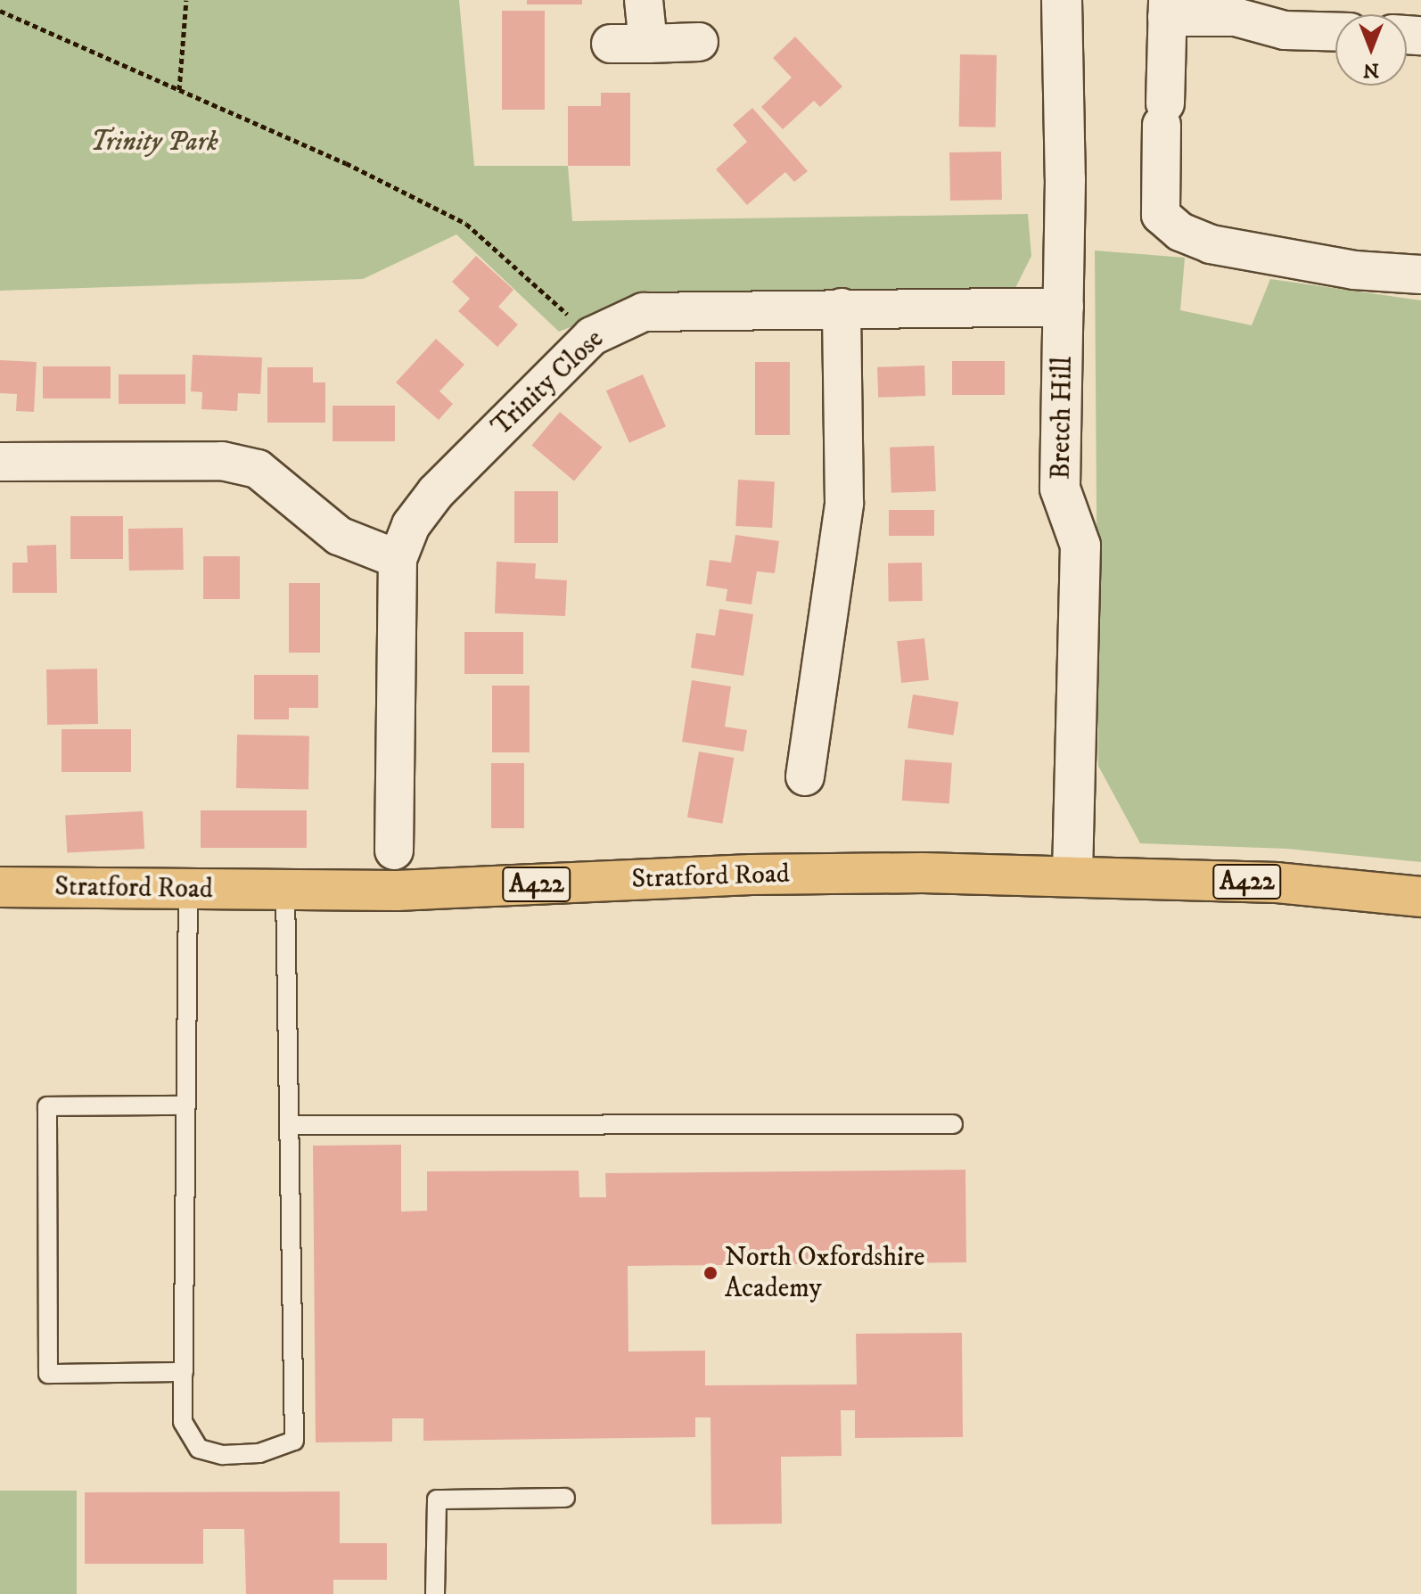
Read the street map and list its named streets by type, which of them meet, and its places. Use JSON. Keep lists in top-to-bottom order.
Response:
{
  "streets": {
    "main road": ["Stratford Road", "A422"],
    "street": ["Trinity Close", "Bretch Hill"]
  },
  "crossings": [
    ["Trinity Close", "Bretch Hill"],
    ["Bretch Hill", "Stratford Road"]
  ],
  "parks": ["Trinity Park"],
  "places": ["North Oxfordshire Academy"],
  "north": "bottom"
}
